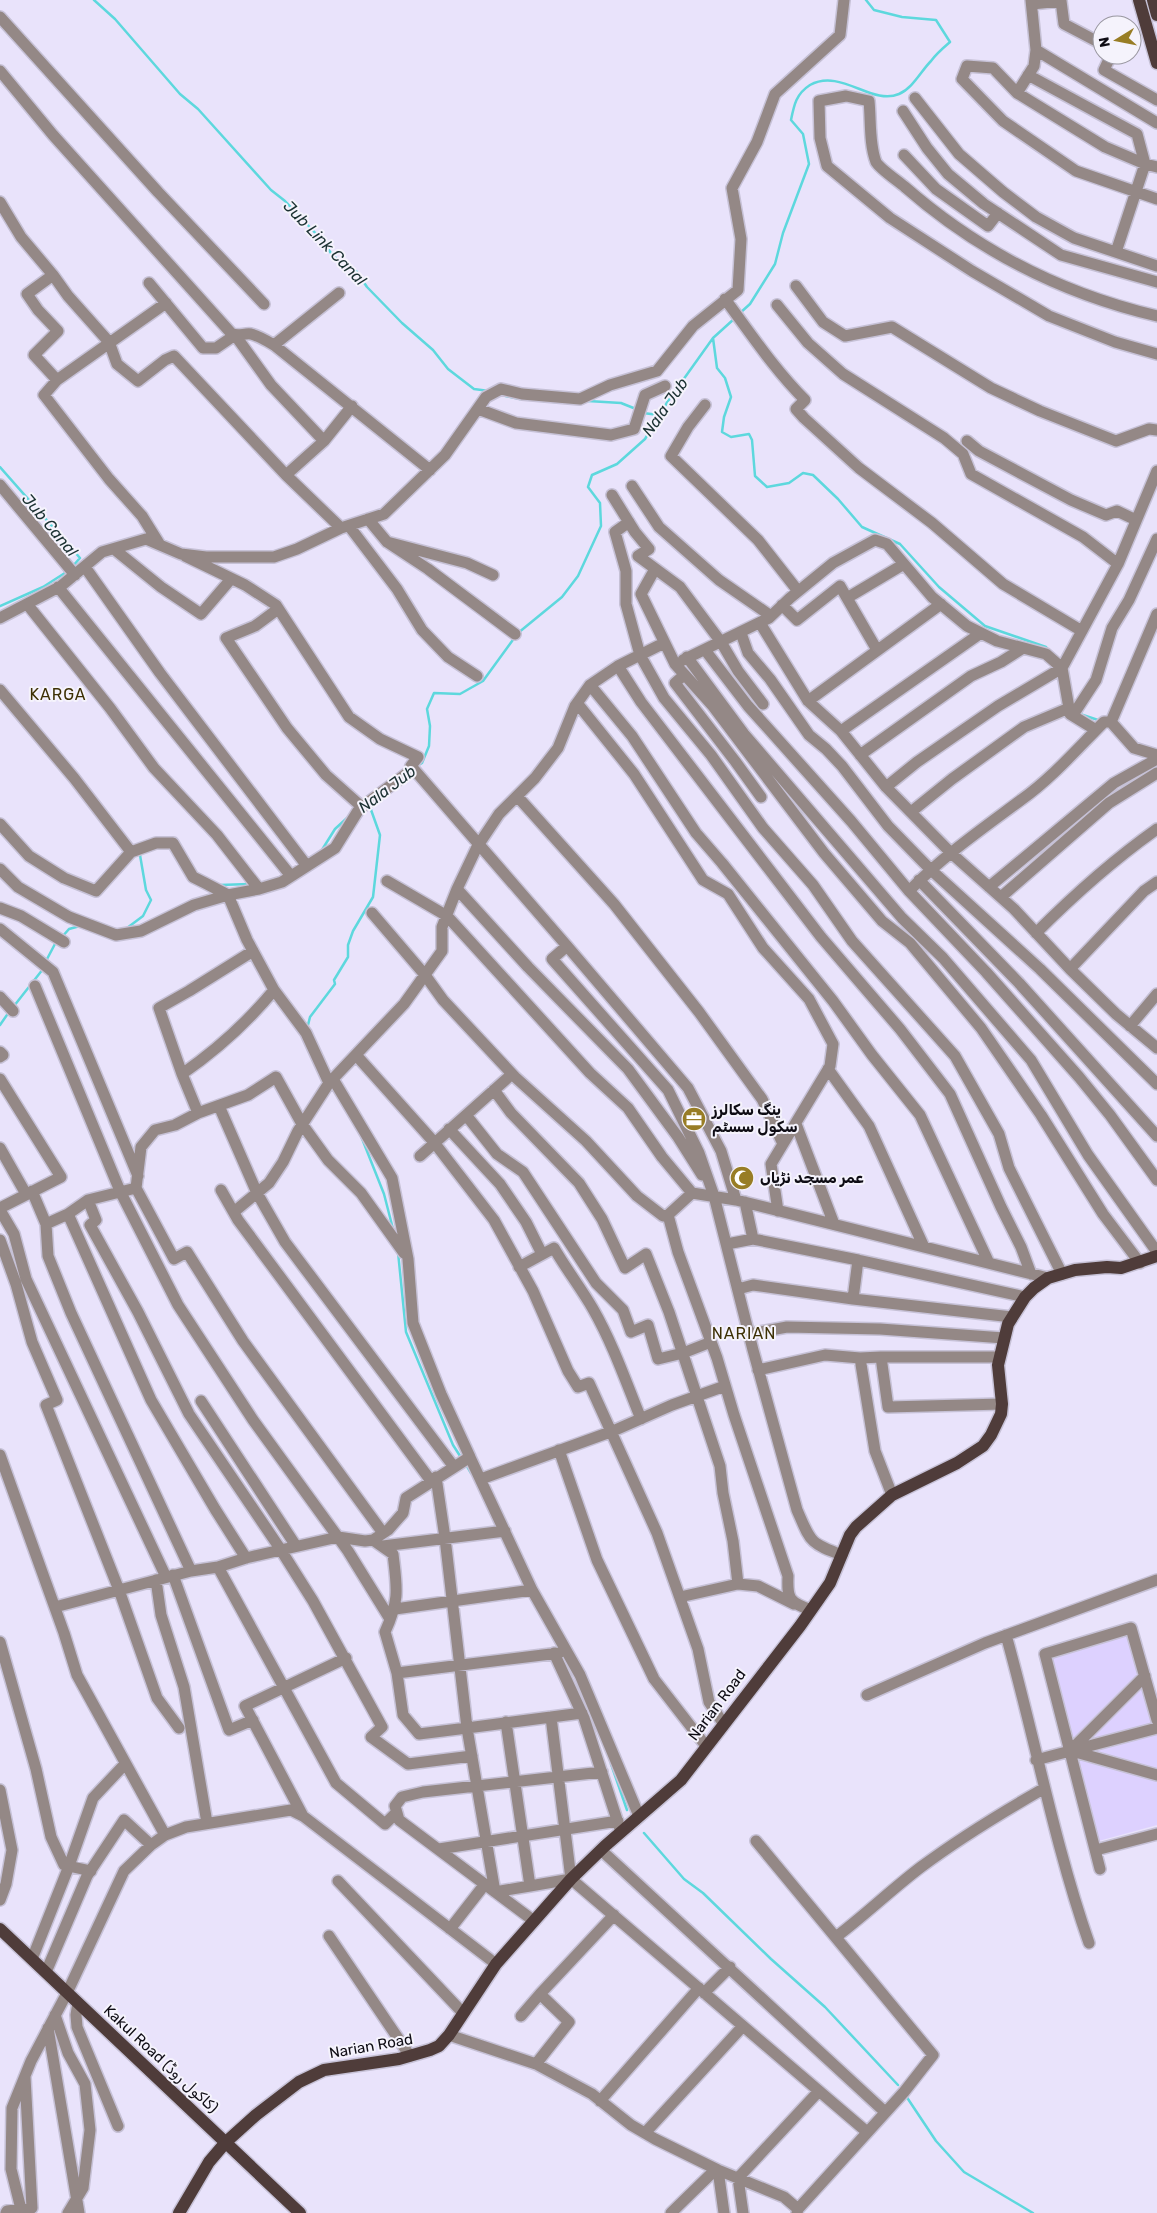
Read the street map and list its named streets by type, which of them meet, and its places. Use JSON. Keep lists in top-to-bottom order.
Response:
{
  "streets": {
    "main road": ["Narian Road", "Kakul Road (کاکول روڈ)"]
  },
  "crossings": [
    ["Narian Road", "Kakul Road (کاکول روڈ)"]
  ],
  "districts": ["KARGA", "NARIAN"],
  "water": ["Jub Link Canal", "Nala Jub", "Jub Canal"],
  "places": {
    "office": ["ینگ سکالرز سکول سسٹم"],
    "mosque": ["عمر مسجد نڑیاں"]
  },
  "north": "left"
}
